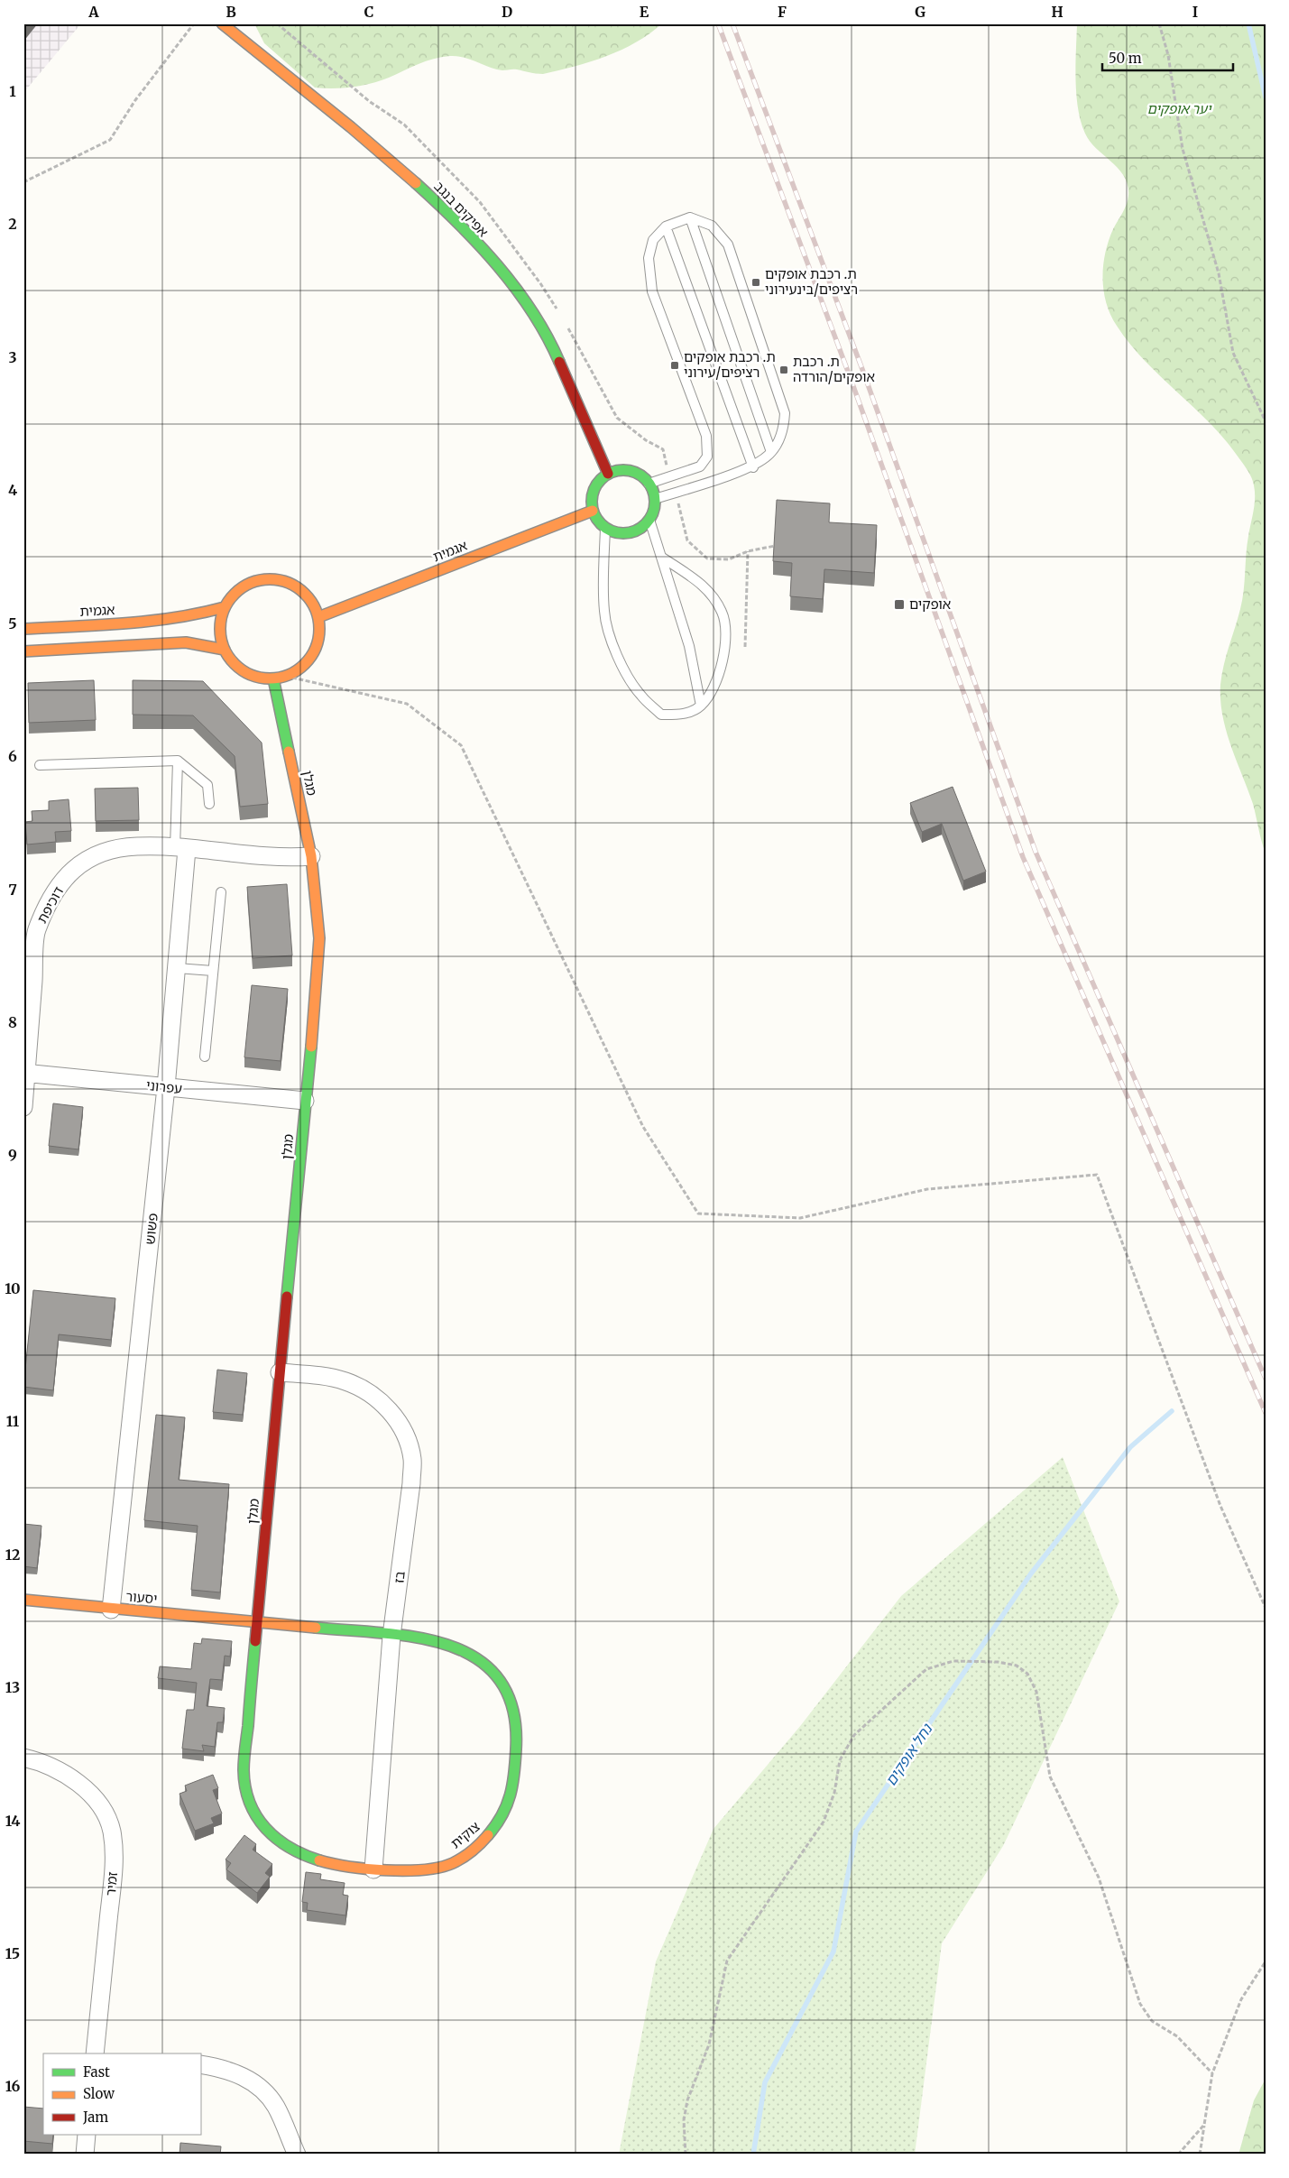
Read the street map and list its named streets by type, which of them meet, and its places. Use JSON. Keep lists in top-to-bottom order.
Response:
{
  "streets": {
    "street": [
      "אפיקים בנגב",
      "אגמית",
      "מגלן",
      "דוכיפת",
      "עפרוני",
      "פשוש",
      "בז",
      "יסעור",
      "צוקית",
      "זמיר"
    ]
  },
  "crossings": [
    ["אפיקים בנגב", "אגמית"],
    ["אגמית", "מגלן"],
    ["מגלן", "דוכיפת"],
    ["מגלן", "עפרוני"],
    ["מגלן", "בז"],
    ["מגלן", "יסעור"],
    ["מגלן", "צוקית"],
    ["דוכיפת", "עפרוני"],
    ["דוכיפת", "פשוש"],
    ["עפרוני", "פשוש"],
    ["פשוש", "יסעור"],
    ["בז", "צוקית"],
    ["יסעור", "צוקית"]
  ],
  "water": ["נחל אופקים"],
  "parks": ["יער אופקים"],
  "places": {
    "transit": [
      "ת. רכבת אופקים רציפים/בינעירוני",
      "ת. רכבת אופקים רציפים/עירוני",
      "ת. רכבת אופקים/הורדה",
      "אופקים"
    ]
  },
  "legend": ["Fast", "Slow", "Jam"],
  "scale_bar": "50 m",
  "grid": {
    "columns": [
      "A",
      "B",
      "C",
      "D",
      "E",
      "F",
      "G",
      "H",
      "I"
    ],
    "rows": [
      "1",
      "2",
      "3",
      "4",
      "5",
      "6",
      "7",
      "8",
      "9",
      "10",
      "11",
      "12",
      "13",
      "14",
      "15",
      "16"
    ]
  }
}
